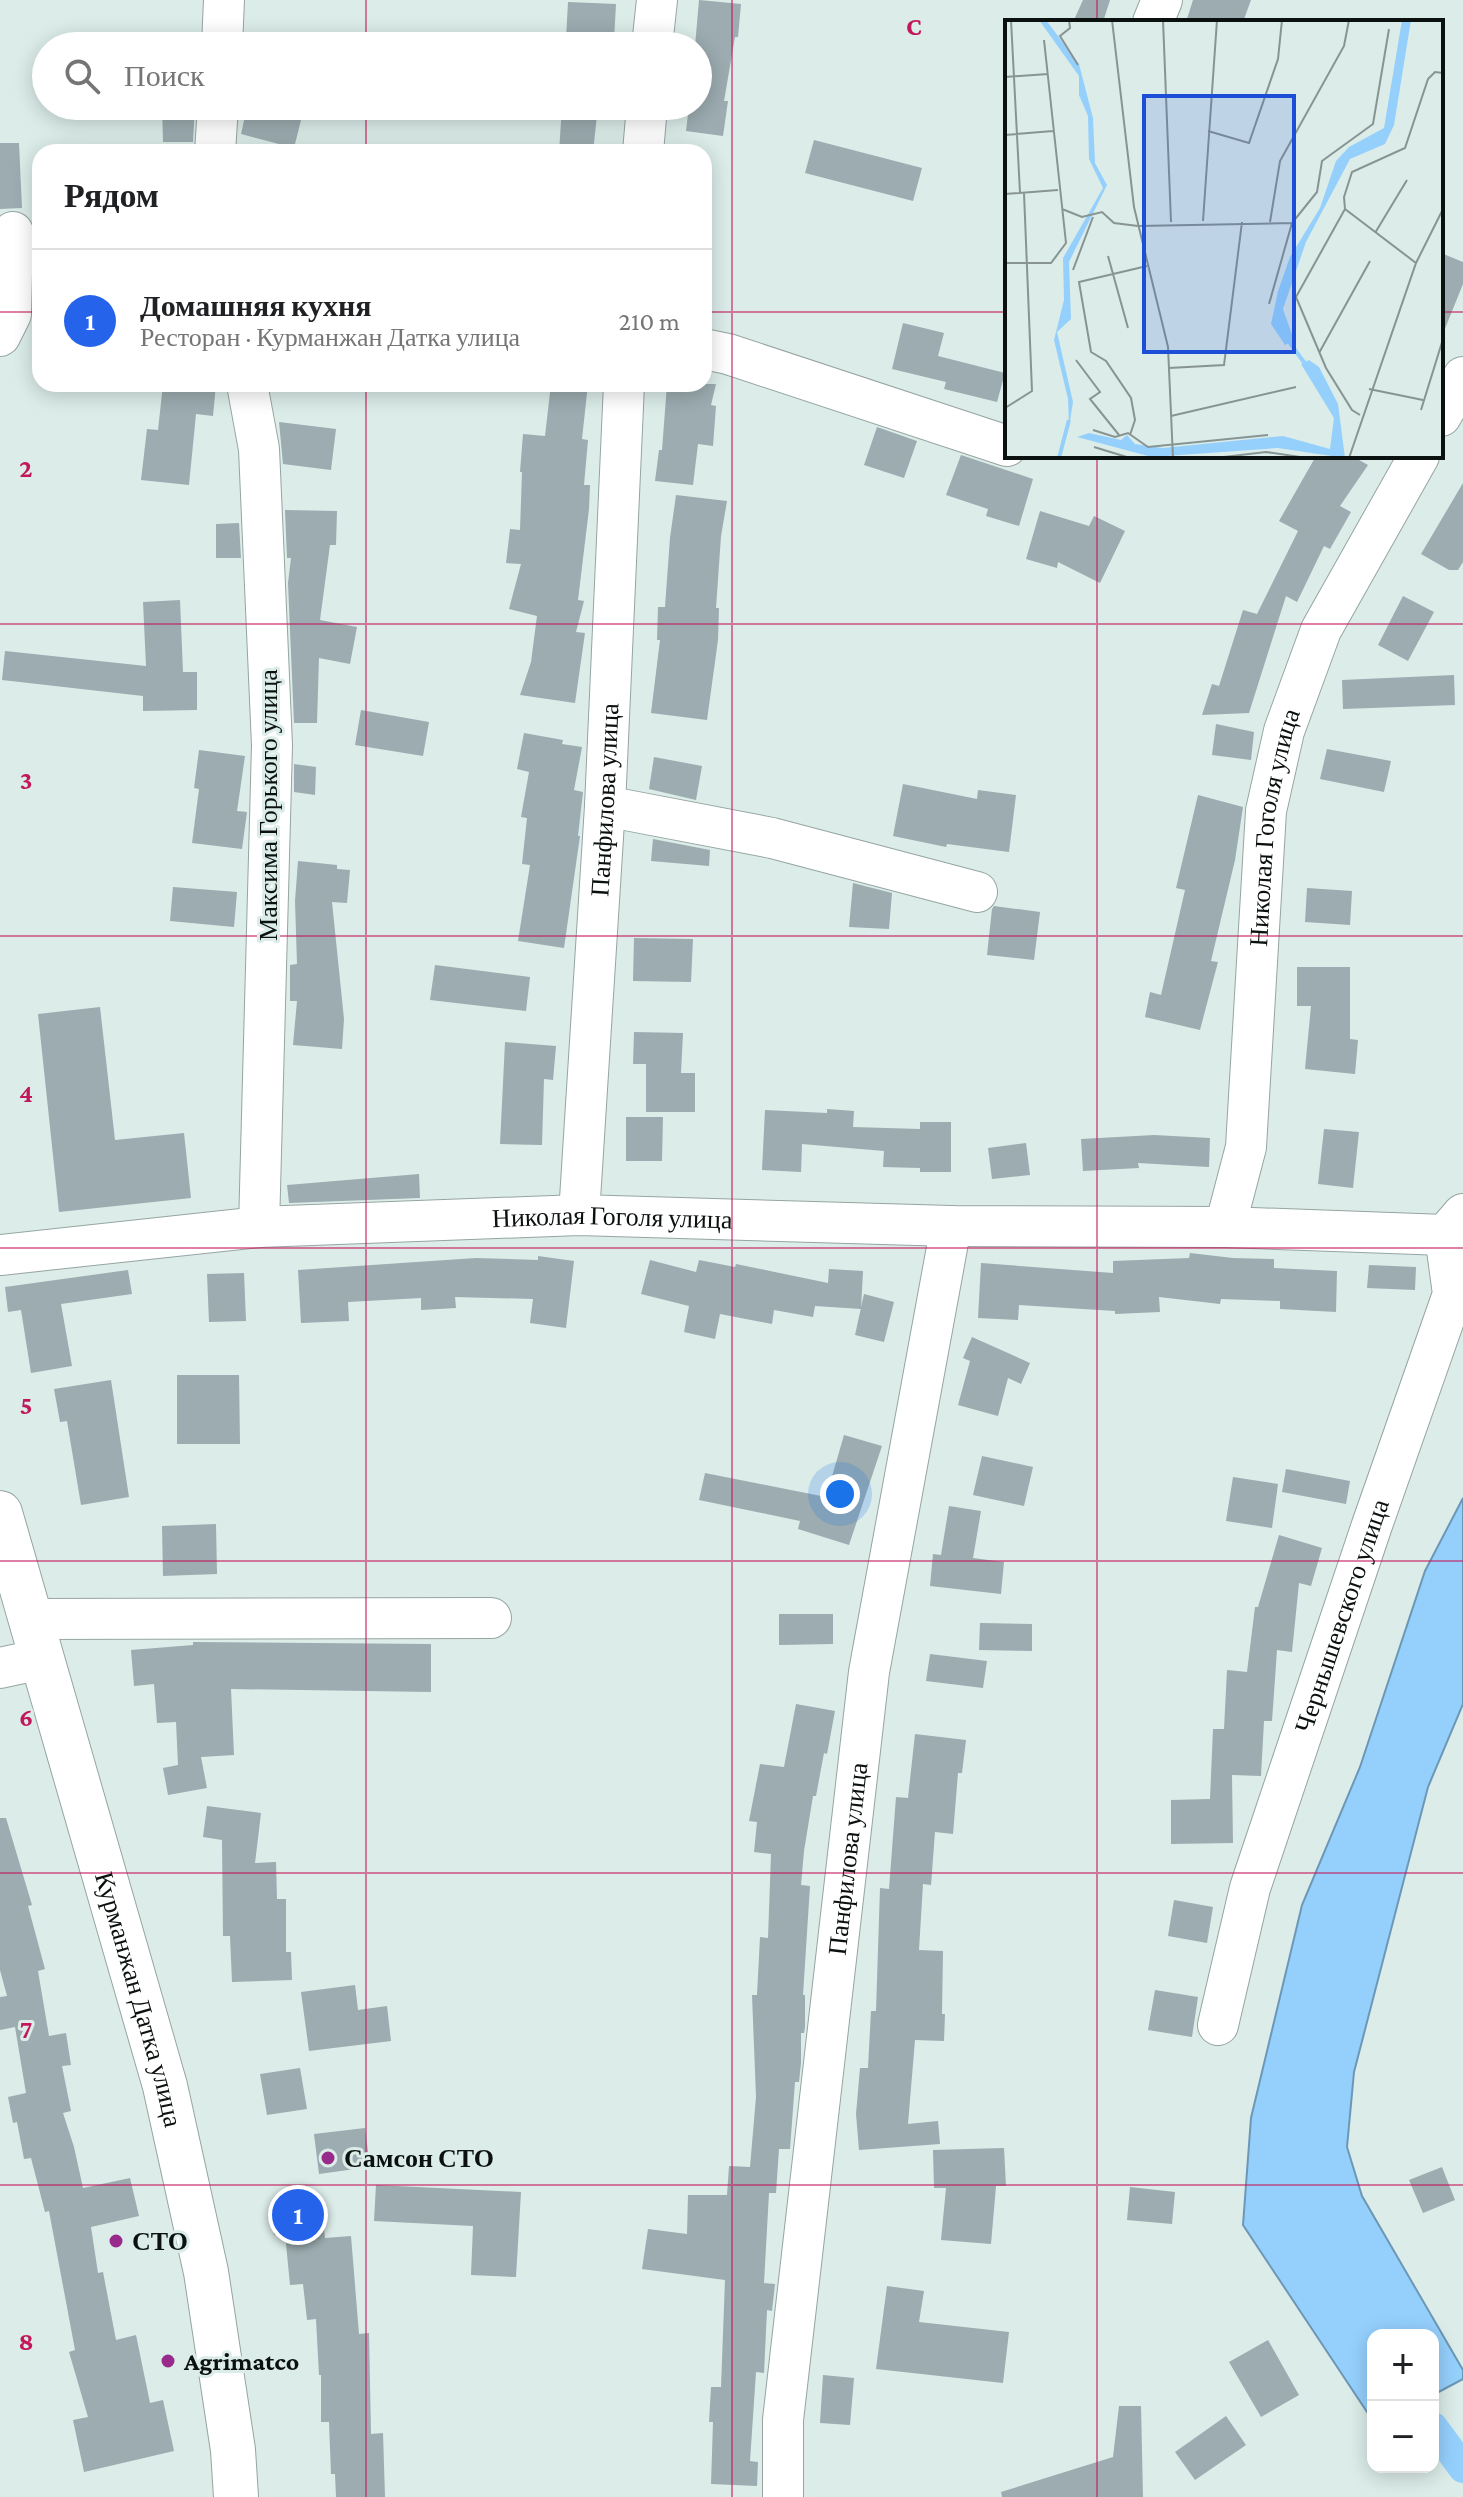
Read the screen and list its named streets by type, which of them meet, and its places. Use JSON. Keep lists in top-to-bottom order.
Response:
{
  "streets": {
    "main road": ["Курманжан Датка улица"],
    "street": [
      "Панфилова улица",
      "Максима Горького улица",
      "Николая Гоголя улица",
      "Чернышевского улица"
    ]
  },
  "crossings": [
    ["Панфилова улица", "Николая Гоголя улица"],
    ["Максима Горького улица", "Николая Гоголя улица"],
    ["Николая Гоголя улица", "Чернышевского улица"]
  ],
  "places": ["Самсон СТО", "СТО", "Agrimatco"],
  "page": {
    "search": "Поиск",
    "heading": "Рядом",
    "list": [
      {
        "mark": "1",
        "name": "Домашняя кухня",
        "note": "Ресторан · Курманжан Датка улица",
        "value": "210 m"
      }
    ],
    "pins": "1",
    "map_buttons": ["+", "−"]
  },
  "grid": {
    "columns": ["C"],
    "rows": [
      "2",
      "3",
      "4",
      "5",
      "6",
      "7",
      "8"
    ]
  }
}
